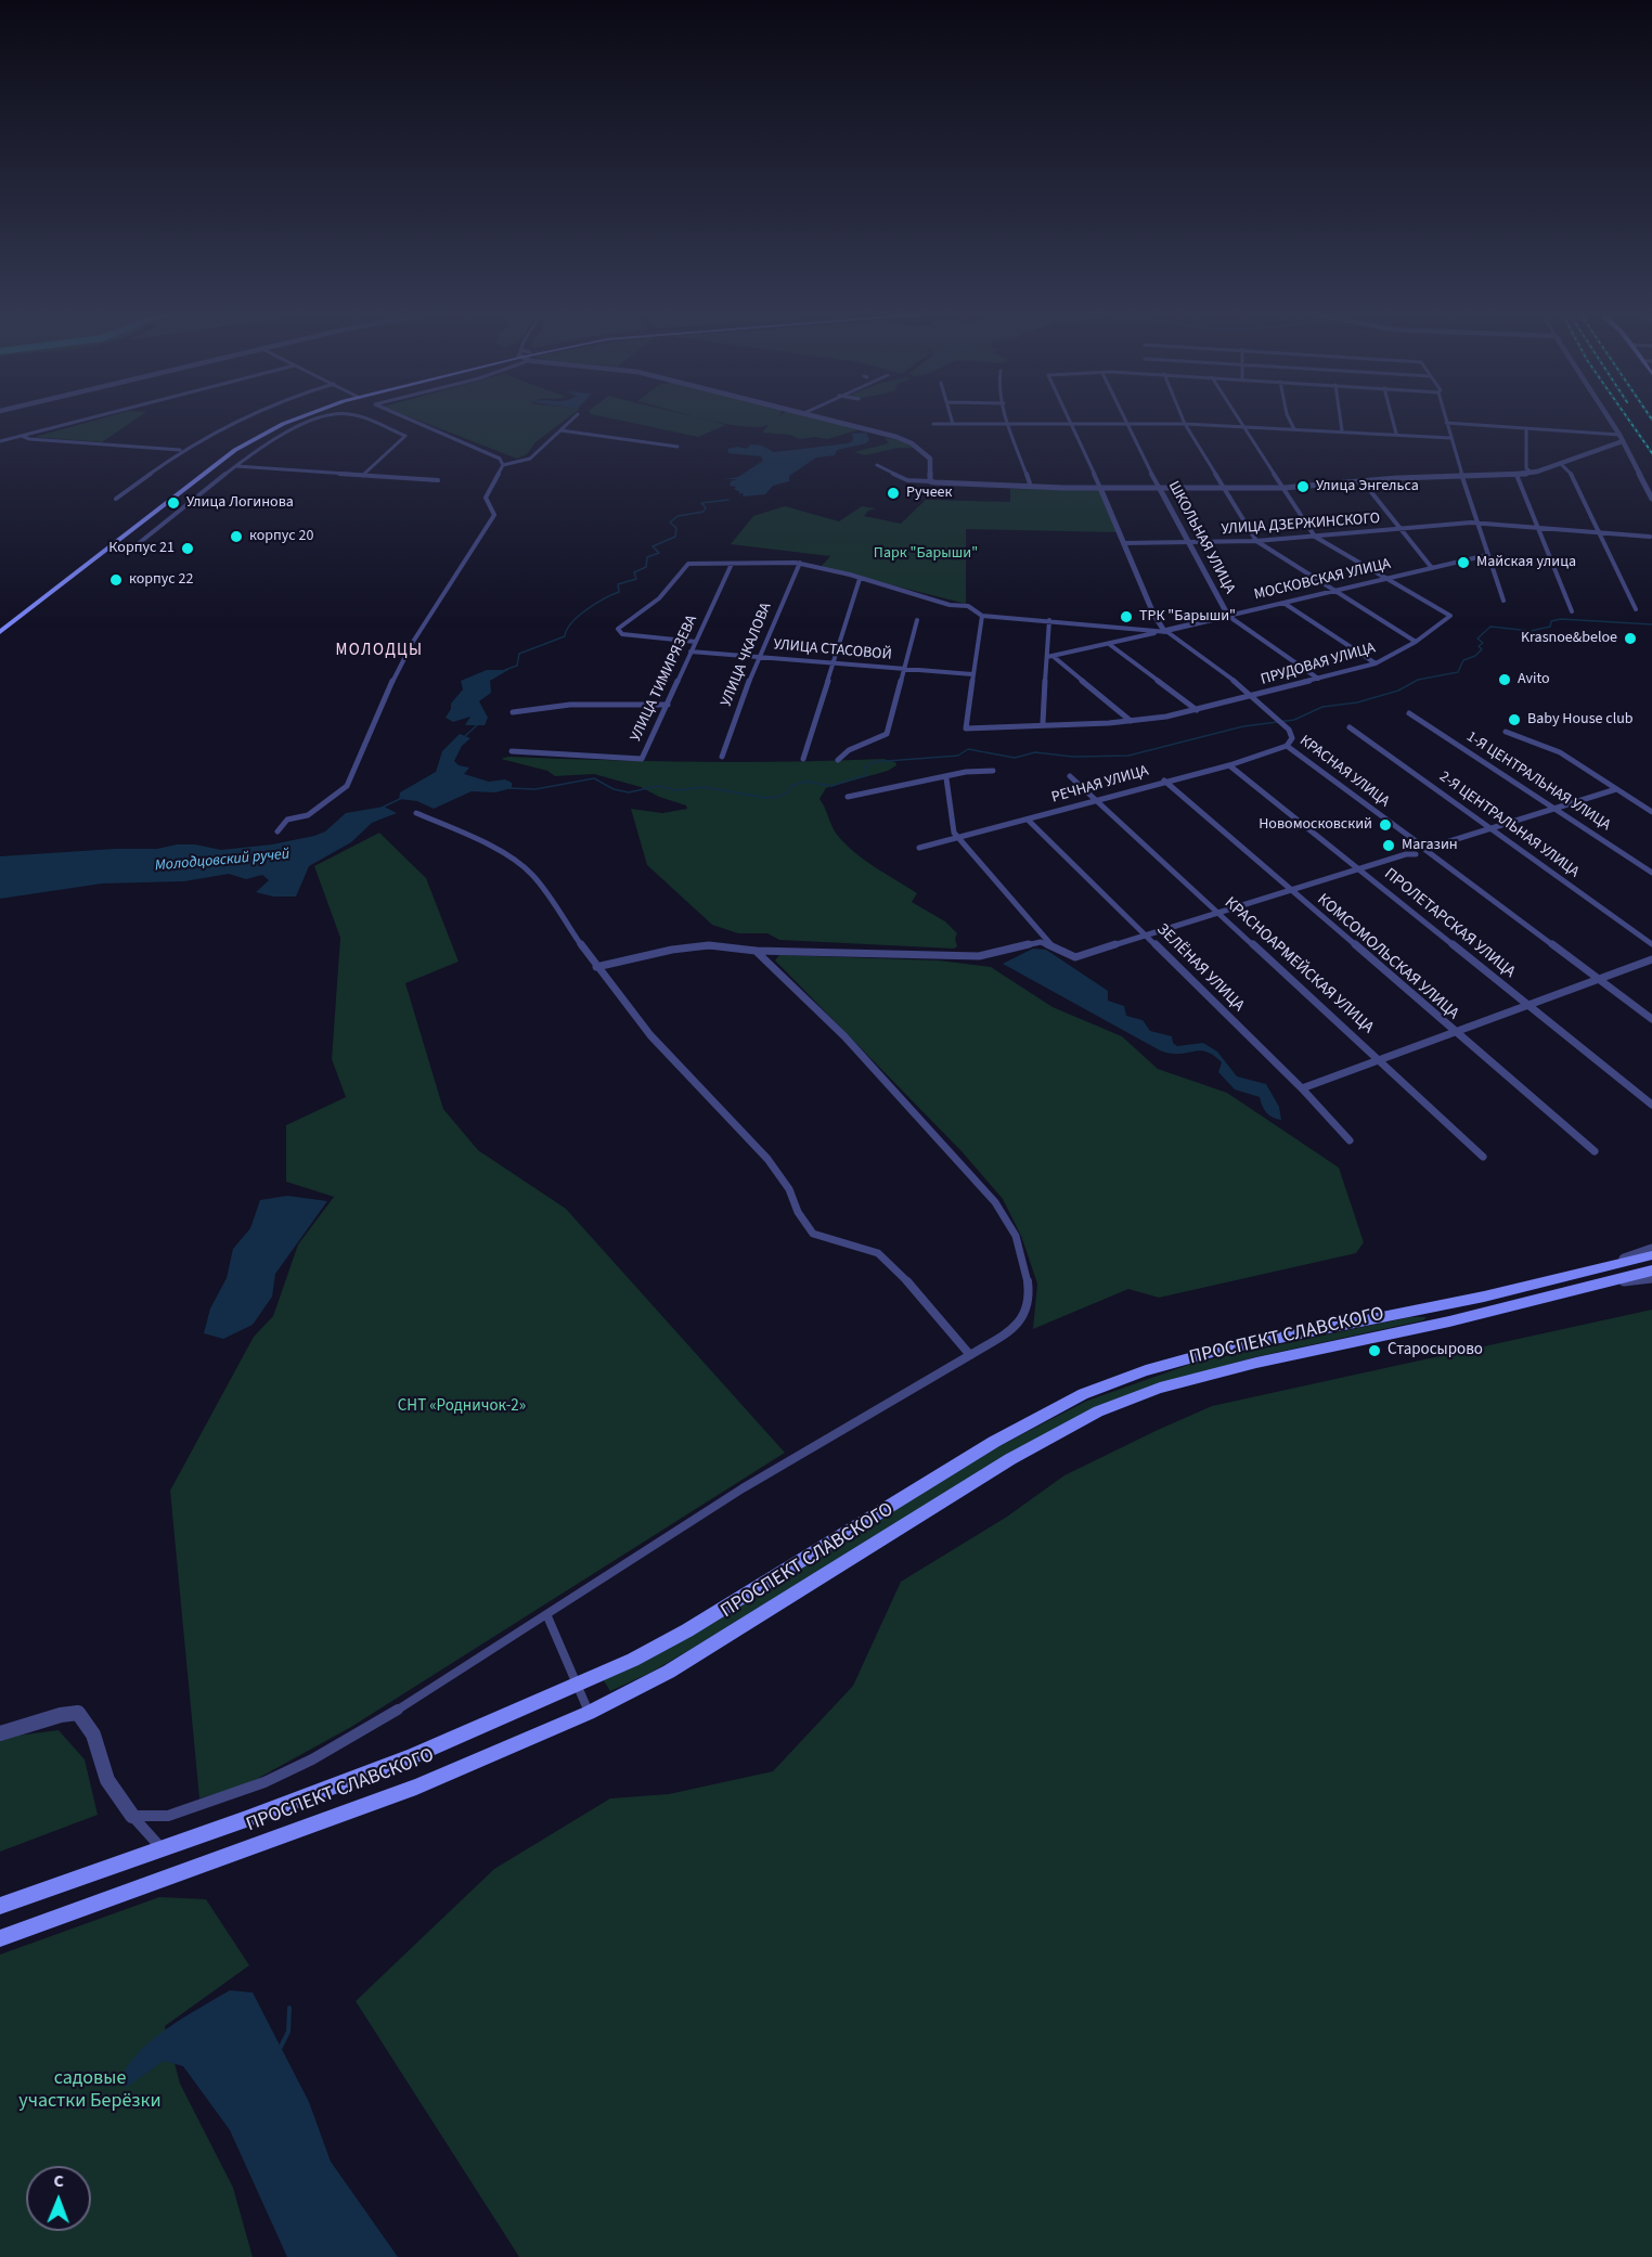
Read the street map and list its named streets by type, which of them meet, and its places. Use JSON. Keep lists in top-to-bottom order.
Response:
{
  "streets": {
    "main road": ["ПРОСПЕКТ СЛАВСКОГО"],
    "street": [
      "УЛИЦА ДЗЕРЖИНСКОГО",
      "ШКОЛЬНАЯ УЛИЦА",
      "МОСКОВСКАЯ УЛИЦА",
      "УЛИЦА СТАСОВОЙ",
      "УЛИЦА ЧКАЛОВА",
      "ПРУДОВАЯ УЛИЦА",
      "УЛИЦА ТИМИРЯЗЕВА",
      "КРАСНАЯ УЛИЦА",
      "1-Я ЦЕНТРАЛЬНАЯ УЛИЦА",
      "РЕЧНАЯ УЛИЦА",
      "2-Я ЦЕНТРАЛЬНАЯ УЛИЦА",
      "ПРОЛЕТАРСКАЯ УЛИЦА",
      "КОМСОМОЛЬСКАЯ УЛИЦА",
      "КРАСНОАРМЕЙСКАЯ УЛИЦА",
      "ЗЕЛЁНАЯ УЛИЦА"
    ]
  },
  "crossings": [
    ["УЛИЦА ДЗЕРЖИНСКОГО", "ШКОЛЬНАЯ УЛИЦА"],
    ["УЛИЦА ДЗЕРЖИНСКОГО", "ПРУДОВАЯ УЛИЦА"],
    ["ШКОЛЬНАЯ УЛИЦА", "МОСКОВСКАЯ УЛИЦА"],
    ["ШКОЛЬНАЯ УЛИЦА", "ПРУДОВАЯ УЛИЦА"],
    ["МОСКОВСКАЯ УЛИЦА", "ПРУДОВАЯ УЛИЦА"],
    ["МОСКОВСКАЯ УЛИЦА", "КРАСНАЯ УЛИЦА"],
    ["УЛИЦА СТАСОВОЙ", "УЛИЦА ЧКАЛОВА"],
    ["УЛИЦА СТАСОВОЙ", "ПРУДОВАЯ УЛИЦА"],
    ["УЛИЦА СТАСОВОЙ", "УЛИЦА ТИМИРЯЗЕВА"],
    ["ПРУДОВАЯ УЛИЦА", "КРАСНАЯ УЛИЦА"],
    ["КРАСНАЯ УЛИЦА", "РЕЧНАЯ УЛИЦА"],
    ["РЕЧНАЯ УЛИЦА", "ПРОЛЕТАРСКАЯ УЛИЦА"],
    ["РЕЧНАЯ УЛИЦА", "КОМСОМОЛЬСКАЯ УЛИЦА"],
    ["РЕЧНАЯ УЛИЦА", "КРАСНОАРМЕЙСКАЯ УЛИЦА"],
    ["РЕЧНАЯ УЛИЦА", "ЗЕЛЁНАЯ УЛИЦА"]
  ],
  "districts": ["МОЛОДЦЫ"],
  "water": ["Молодцовский ручей"],
  "parks": ["Парк \"Барыши\"", "СНТ «Родничок-2»", "садовые участки Берёзки"],
  "places": [
    "Улица Энгельса",
    "Ручеек",
    "Улица Логинова",
    "корпус 20",
    "Корпус 21",
    "Майская улица",
    "корпус 22",
    "ТРК \"Барыши\"",
    "Krasnoe&beloe",
    "Avito",
    "Baby House club",
    "Новомосковский",
    "Магазин",
    "Старосырово"
  ],
  "north": "top"
}
